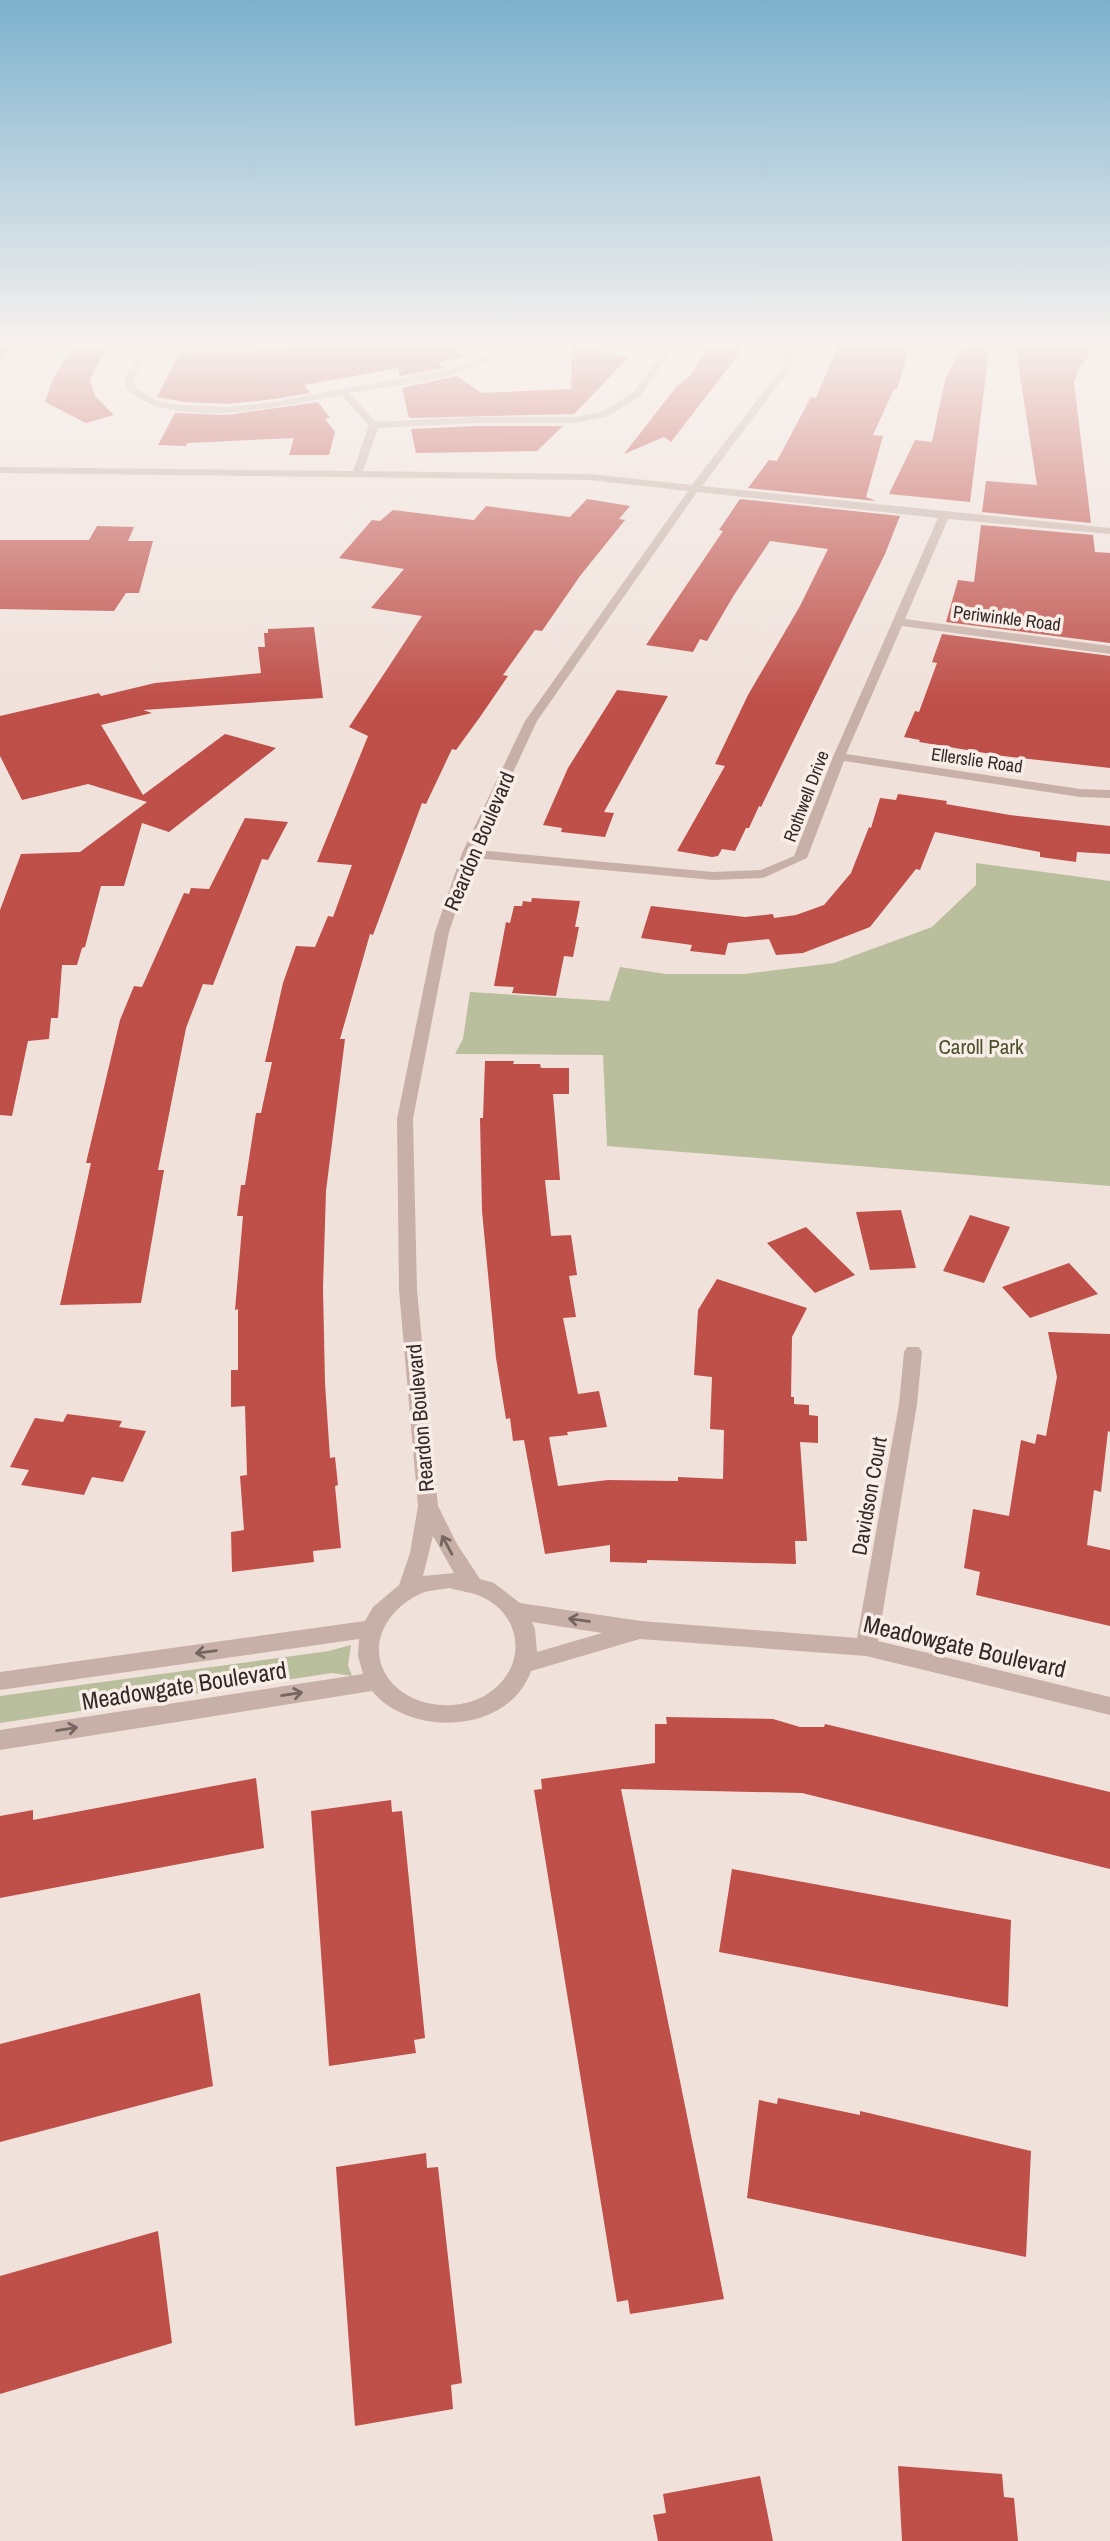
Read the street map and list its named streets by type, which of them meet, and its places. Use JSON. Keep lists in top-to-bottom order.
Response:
{
  "streets": {
    "street": [
      "Periwinkle Road",
      "Ellerslie Road",
      "Rothwell Drive",
      "Reardon Boulevard",
      "Davidson Court",
      "Meadowgate Boulevard"
    ]
  },
  "crossings": [
    ["Periwinkle Road", "Rothwell Drive"],
    ["Ellerslie Road", "Rothwell Drive"],
    ["Rothwell Drive", "Reardon Boulevard"],
    ["Reardon Boulevard", "Meadowgate Boulevard"],
    ["Davidson Court", "Meadowgate Boulevard"]
  ],
  "parks": ["Caroll Park"]
}
